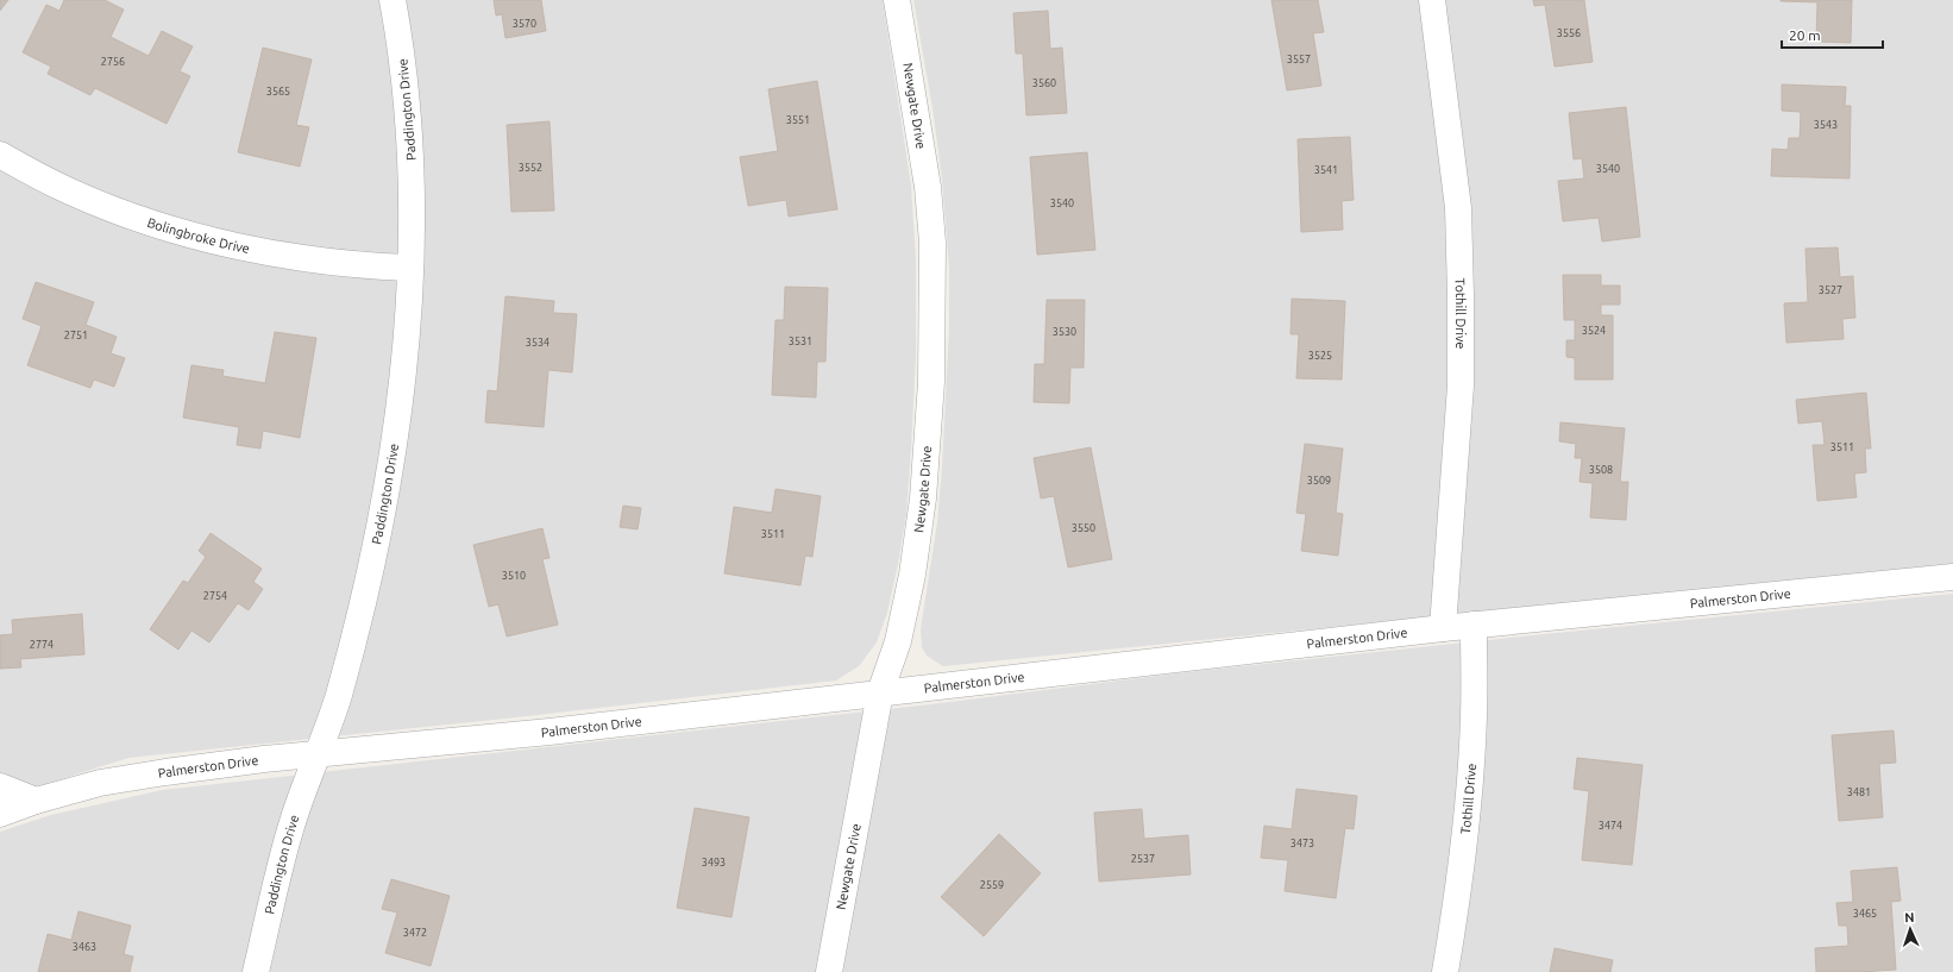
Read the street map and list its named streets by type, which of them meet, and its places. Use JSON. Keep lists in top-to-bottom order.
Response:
{
  "streets": {
    "street": [
      "Newgate Drive",
      "Paddington Drive",
      "Bolingbroke Drive",
      "Tothill Drive",
      "Palmerston Drive"
    ]
  },
  "crossings": [
    ["Newgate Drive", "Palmerston Drive"],
    ["Paddington Drive", "Bolingbroke Drive"],
    ["Paddington Drive", "Palmerston Drive"],
    ["Tothill Drive", "Palmerston Drive"]
  ],
  "house_numbers": [
    "3570",
    "3556",
    "3557",
    "2756",
    "3560",
    "3565",
    "3551",
    "3543",
    "3552",
    "3540",
    "3541",
    "3540",
    "3527",
    "3524",
    "3530",
    "2751",
    "3531",
    "3534",
    "3525",
    "3511",
    "3508",
    "3509",
    "3550",
    "3511",
    "3510",
    "2754",
    "2774",
    "3481",
    "3474",
    "3473",
    "2537",
    "3493",
    "2559",
    "3465",
    "3472",
    "3463"
  ],
  "scale_bar": "20 m",
  "north": "top"
}
